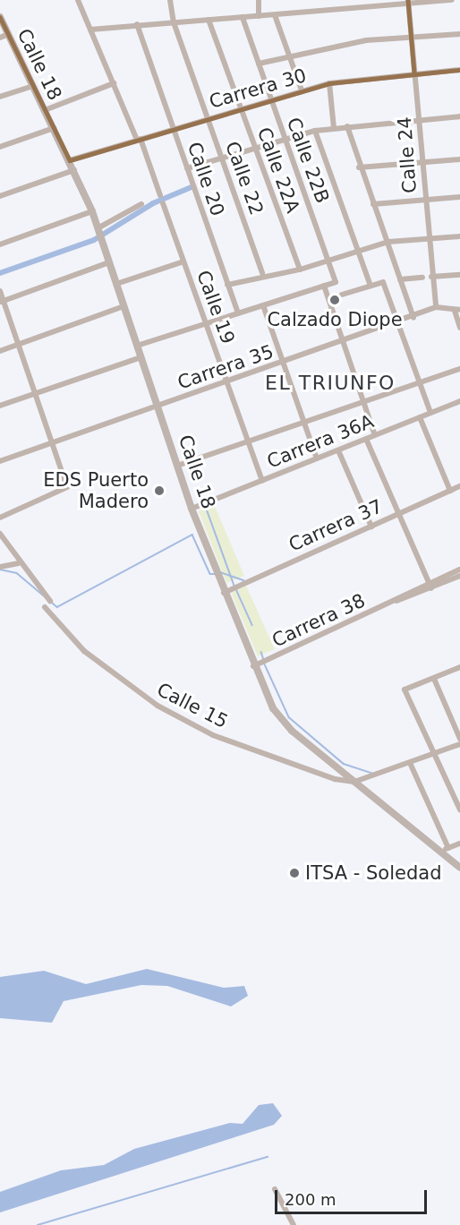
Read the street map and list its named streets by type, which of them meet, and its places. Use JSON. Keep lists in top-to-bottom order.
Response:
{
  "streets": {
    "main road": ["Calle 18"],
    "street": [
      "Carrera 30",
      "Calle 24",
      "Calle 22B",
      "Calle 22A",
      "Calle 22",
      "Calle 20",
      "Calle 19",
      "Carrera 35",
      "Carrera 36A",
      "Carrera 37",
      "Carrera 38",
      "Calle 15"
    ]
  },
  "crossings": [
    ["Calle 18", "Carrera 30"],
    ["Calle 18", "Carrera 35"],
    ["Calle 18", "Carrera 36A"],
    ["Calle 18", "Carrera 37"],
    ["Calle 18", "Carrera 38"],
    ["Calle 18", "Calle 15"],
    ["Carrera 30", "Calle 24"],
    ["Carrera 30", "Calle 22B"],
    ["Carrera 30", "Calle 22A"],
    ["Carrera 30", "Calle 22"],
    ["Carrera 30", "Calle 20"],
    ["Calle 24", "Carrera 35"],
    ["Calle 19", "Carrera 35"],
    ["Calle 19", "Carrera 36A"]
  ],
  "districts": ["EL TRIUNFO"],
  "places": ["Calzado Diope", "EDS Puerto Madero", "ITSA - Soledad"],
  "scale_bar": "200 m"
}
